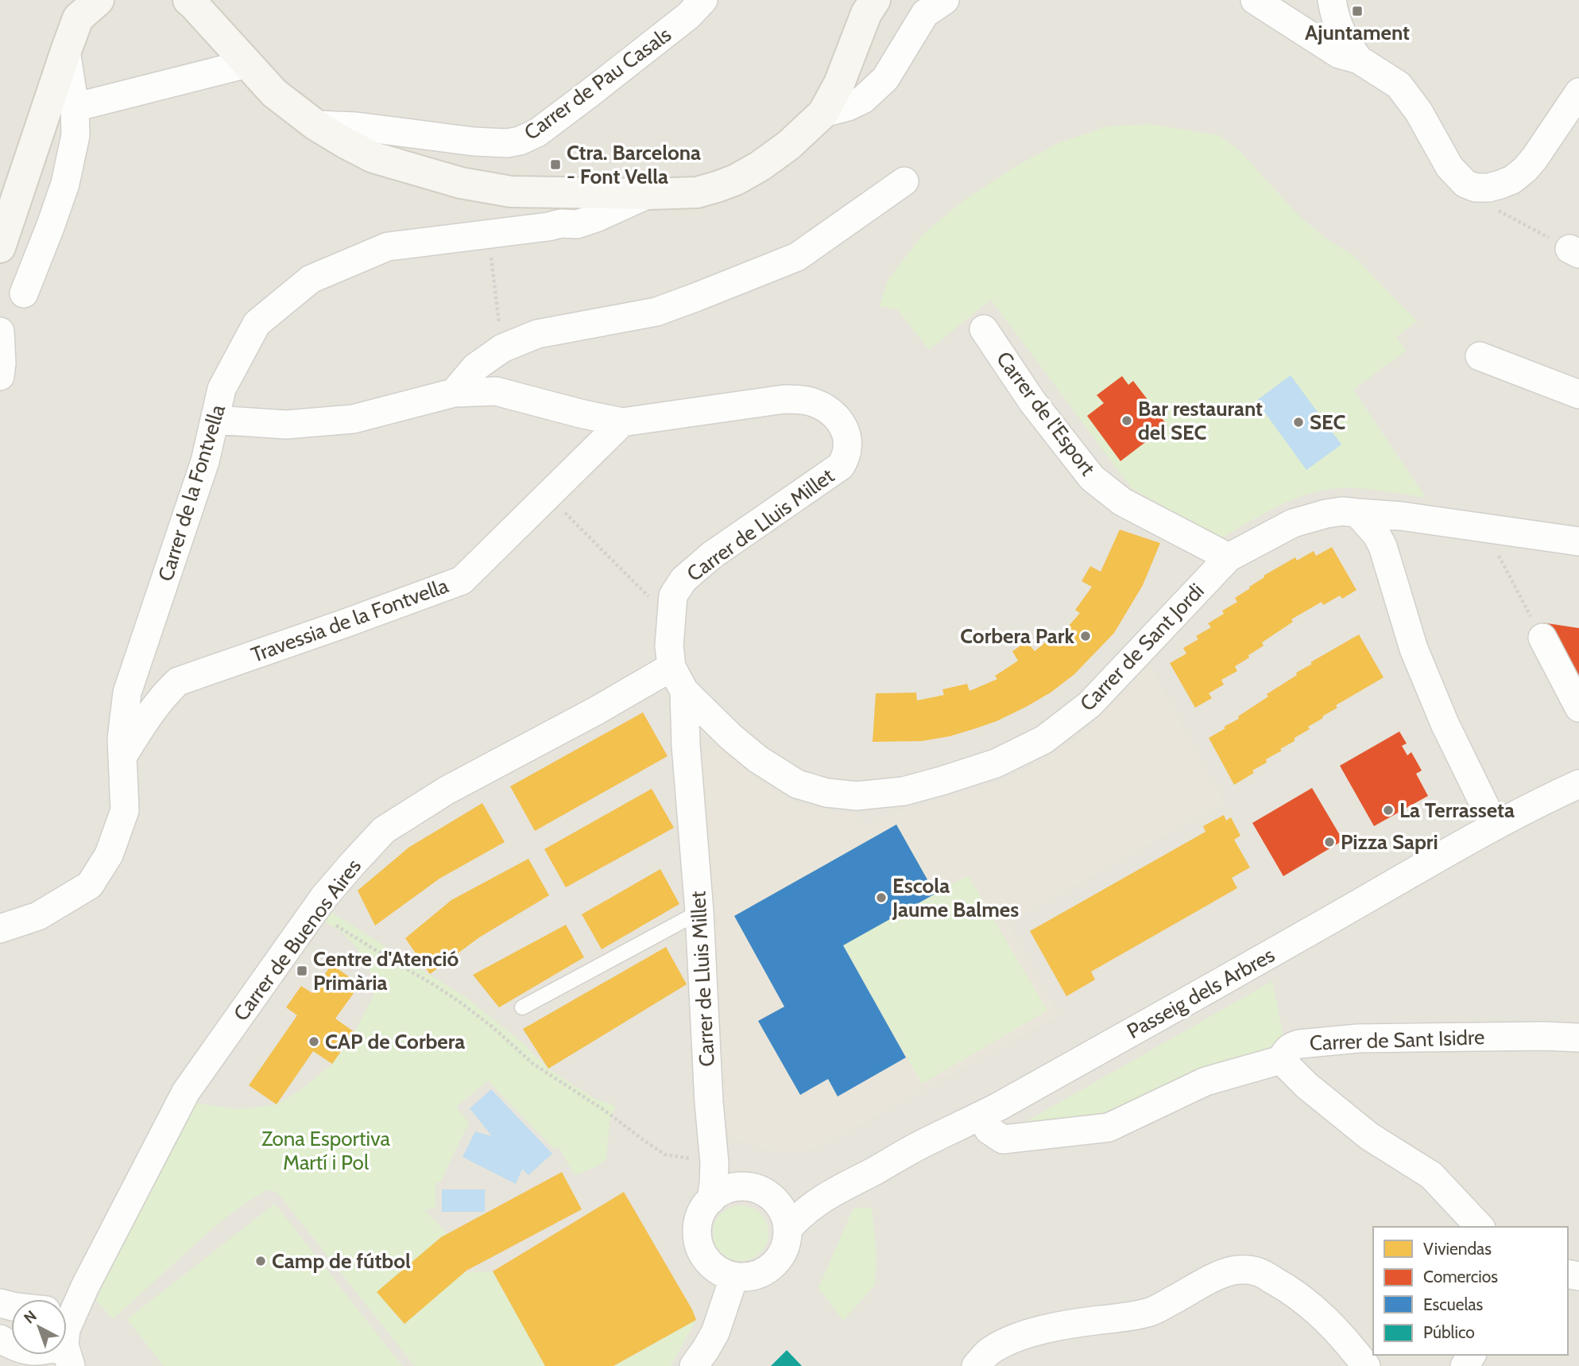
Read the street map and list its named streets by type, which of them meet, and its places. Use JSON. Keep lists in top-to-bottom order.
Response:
{
  "streets": {
    "street": [
      "Carrer de Pau Casals",
      "Carrer de l'Esport",
      "Carrer de la Fontvella",
      "Carrer de Lluis Millet",
      "Travessia de la Fontvella",
      "Carrer de Sant Jordi",
      "Carrer de Buenos Aires",
      "Passeig dels Arbres",
      "Carrer de Sant Isidre"
    ]
  },
  "crossings": [
    ["Carrer de l'Esport", "Carrer de Sant Jordi"],
    ["Carrer de la Fontvella", "Carrer de Lluis Millet"],
    ["Carrer de la Fontvella", "Travessia de la Fontvella"],
    ["Carrer de Lluis Millet", "Travessia de la Fontvella"],
    ["Carrer de Lluis Millet", "Carrer de Sant Jordi"],
    ["Carrer de Lluis Millet", "Carrer de Buenos Aires"],
    ["Carrer de Lluis Millet", "Passeig dels Arbres"],
    ["Carrer de Sant Jordi", "Carrer de Buenos Aires"],
    ["Passeig dels Arbres", "Carrer de Sant Isidre"]
  ],
  "parks": ["Zona Esportiva Martí i Pol"],
  "places": {
    "transit": ["Ajuntament", "Ctra. Barcelona - Font Vella", "Centre d'Atenció Primària"],
    "other": [
      "Bar restaurant del SEC",
      "SEC",
      "Corbera Park",
      "La Terrasseta",
      "Pizza Sapri",
      "Escola Jaume Balmes",
      "CAP de Corbera",
      "Camp de fútbol"
    ]
  },
  "legend": [
    "Viviendas",
    "Comercios",
    "Escuelas",
    "Público"
  ],
  "north": "top left"
}
